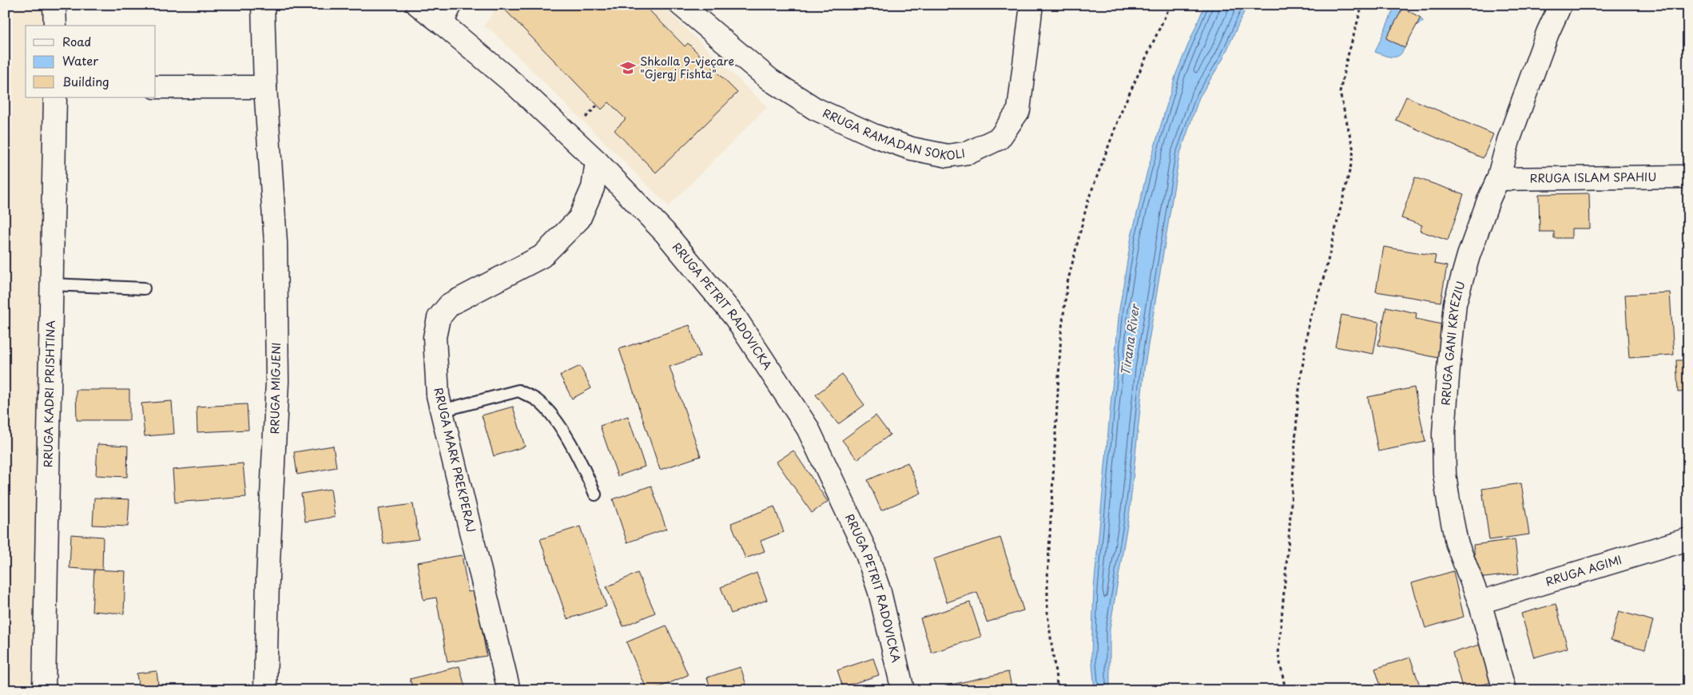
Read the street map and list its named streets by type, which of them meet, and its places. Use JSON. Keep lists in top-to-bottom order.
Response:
{
  "streets": {
    "street": [
      "RRUGA RAMADAN SOKOLI",
      "RRUGA ISLAM SPAHIU",
      "RRUGA PETRIT RADOVICKA",
      "RRUGA GANI KRYEZIU",
      "RRUGA MIGJENI",
      "RRUGA KADRI PRISHTINA",
      "RRUGA MARK PREKPERAJ",
      "RRUGA AGIMI"
    ]
  },
  "crossings": [
    ["RRUGA ISLAM SPAHIU", "RRUGA GANI KRYEZIU"],
    ["RRUGA PETRIT RADOVICKA", "RRUGA MARK PREKPERAJ"],
    ["RRUGA GANI KRYEZIU", "RRUGA AGIMI"]
  ],
  "water": ["Tirana River"],
  "places": {
    "school or university": ["Shkolla 9-vjeçare \"Gjergj Fishta\""]
  },
  "legend": ["Road", "Water", "Building"]
}
